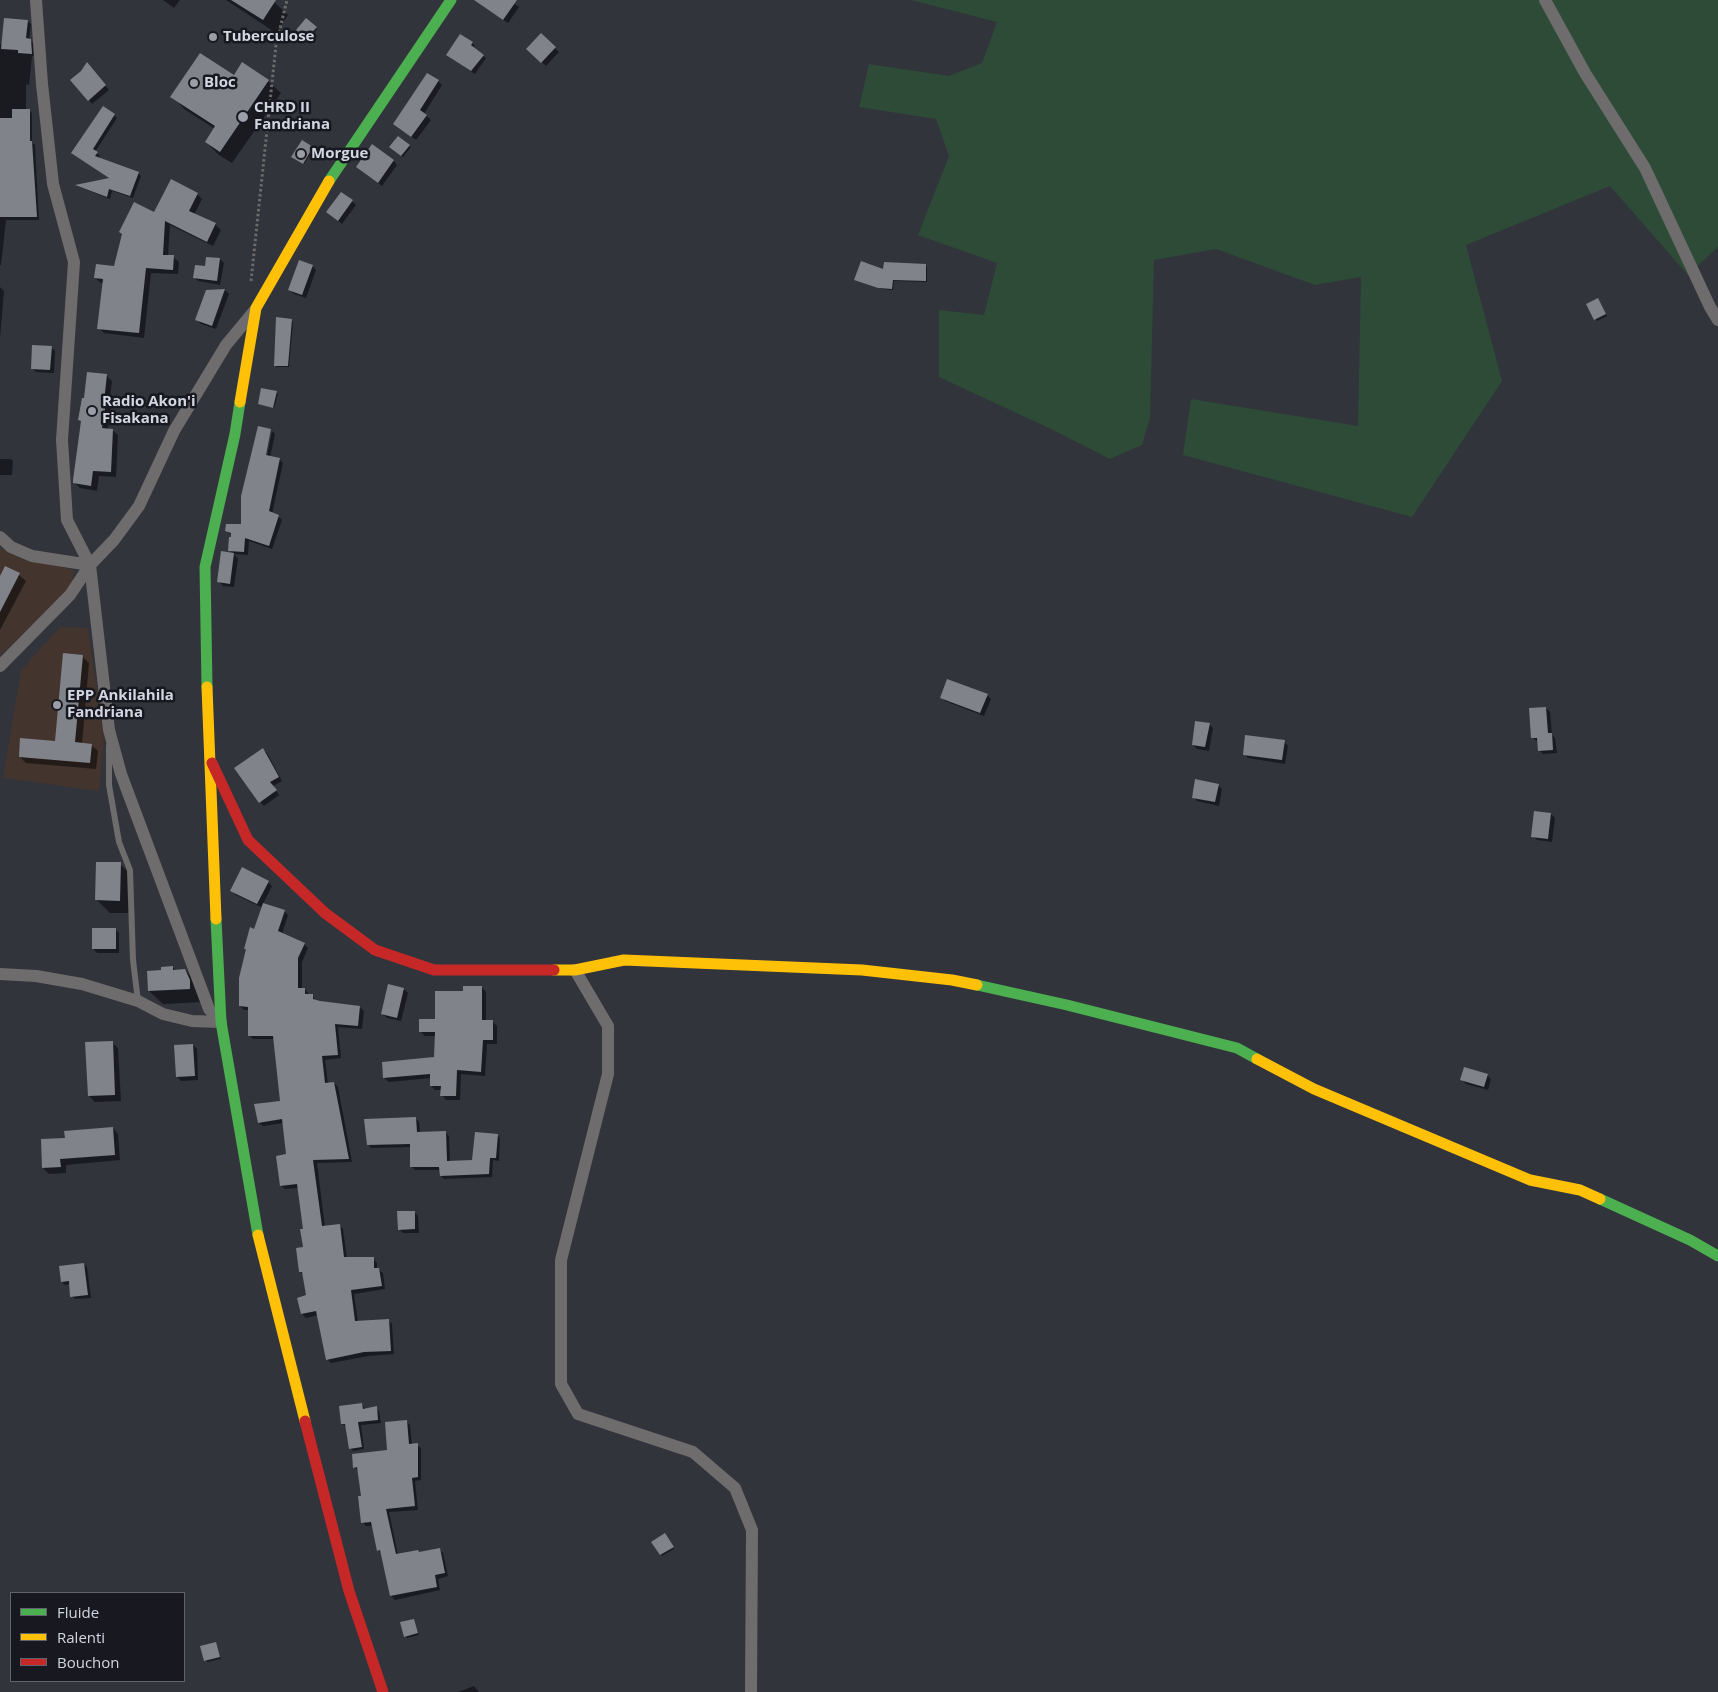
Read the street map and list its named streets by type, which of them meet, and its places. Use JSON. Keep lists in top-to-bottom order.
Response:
{
  "places": [
    "Tuberculose",
    "Bloc",
    "CHRD II Fandriana",
    "Morgue",
    "Radio Akon'i Fisakana",
    "EPP Ankilahila Fandriana"
  ],
  "legend": ["Fluide", "Ralenti", "Bouchon"]
}
